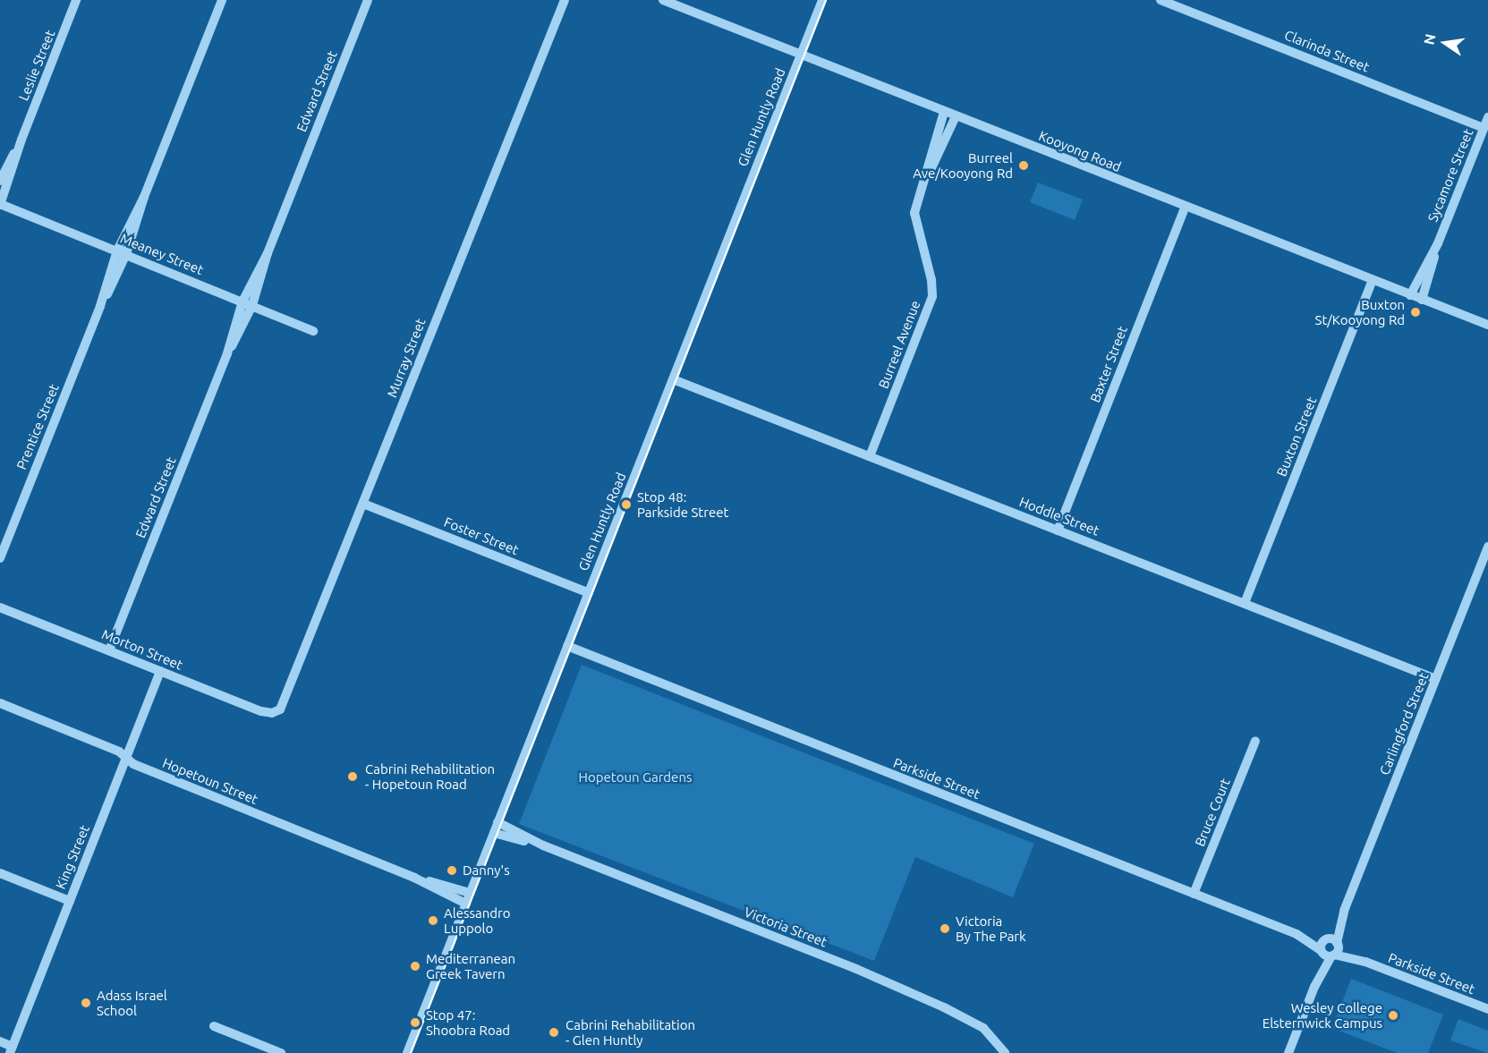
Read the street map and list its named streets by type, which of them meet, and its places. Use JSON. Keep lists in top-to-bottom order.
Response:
{
  "streets": {
    "street": [
      "Clarinda Street",
      "Leslie Street",
      "Edward Street",
      "Glen Huntly Road",
      "Kooyong Road",
      "Sycamore Street",
      "Meaney Street",
      "Burreel Avenue",
      "Murray Street",
      "Baxter Street",
      "Prentice Street",
      "Buxton Street",
      "Hoddle Street",
      "Foster Street",
      "Morton Street",
      "Carlingford Street",
      "Parkside Street",
      "Hopetoun Street",
      "Bruce Court",
      "King Street",
      "Victoria Street"
    ]
  },
  "crossings": [
    ["Clarinda Street", "Sycamore Street"],
    ["Leslie Street", "Meaney Street"],
    ["Edward Street", "Meaney Street"],
    ["Edward Street", "Morton Street"],
    ["Glen Huntly Road", "Kooyong Road"],
    ["Glen Huntly Road", "Hoddle Street"],
    ["Glen Huntly Road", "Foster Street"],
    ["Glen Huntly Road", "Parkside Street"],
    ["Glen Huntly Road", "Hopetoun Street"],
    ["Glen Huntly Road", "Victoria Street"],
    ["Kooyong Road", "Sycamore Street"],
    ["Kooyong Road", "Burreel Avenue"],
    ["Kooyong Road", "Baxter Street"],
    ["Kooyong Road", "Buxton Street"],
    ["Meaney Street", "Prentice Street"],
    ["Burreel Avenue", "Hoddle Street"],
    ["Murray Street", "Foster Street"],
    ["Murray Street", "Morton Street"],
    ["Baxter Street", "Hoddle Street"],
    ["Buxton Street", "Hoddle Street"],
    ["Hoddle Street", "Carlingford Street"],
    ["Morton Street", "King Street"],
    ["Carlingford Street", "Parkside Street"],
    ["Parkside Street", "Bruce Court"],
    ["Hopetoun Street", "King Street"]
  ],
  "parks": ["Hopetoun Gardens"],
  "places": [
    "Burreel Ave/Kooyong Rd",
    "Buxton St/Kooyong Rd",
    "Stop 48: Parkside Street",
    "Cabrini Rehabilitation - Hopetoun Road",
    "Danny's",
    "Alessandro Luppolo",
    "Victoria By The Park",
    "Mediterranean Greek Tavern",
    "Adass Israel School",
    "Wesley College Elsternwick Campus",
    "Stop 47: Shoobra Road",
    "Cabrini Rehabilitation - Glen Huntly"
  ],
  "north": "left"
}
